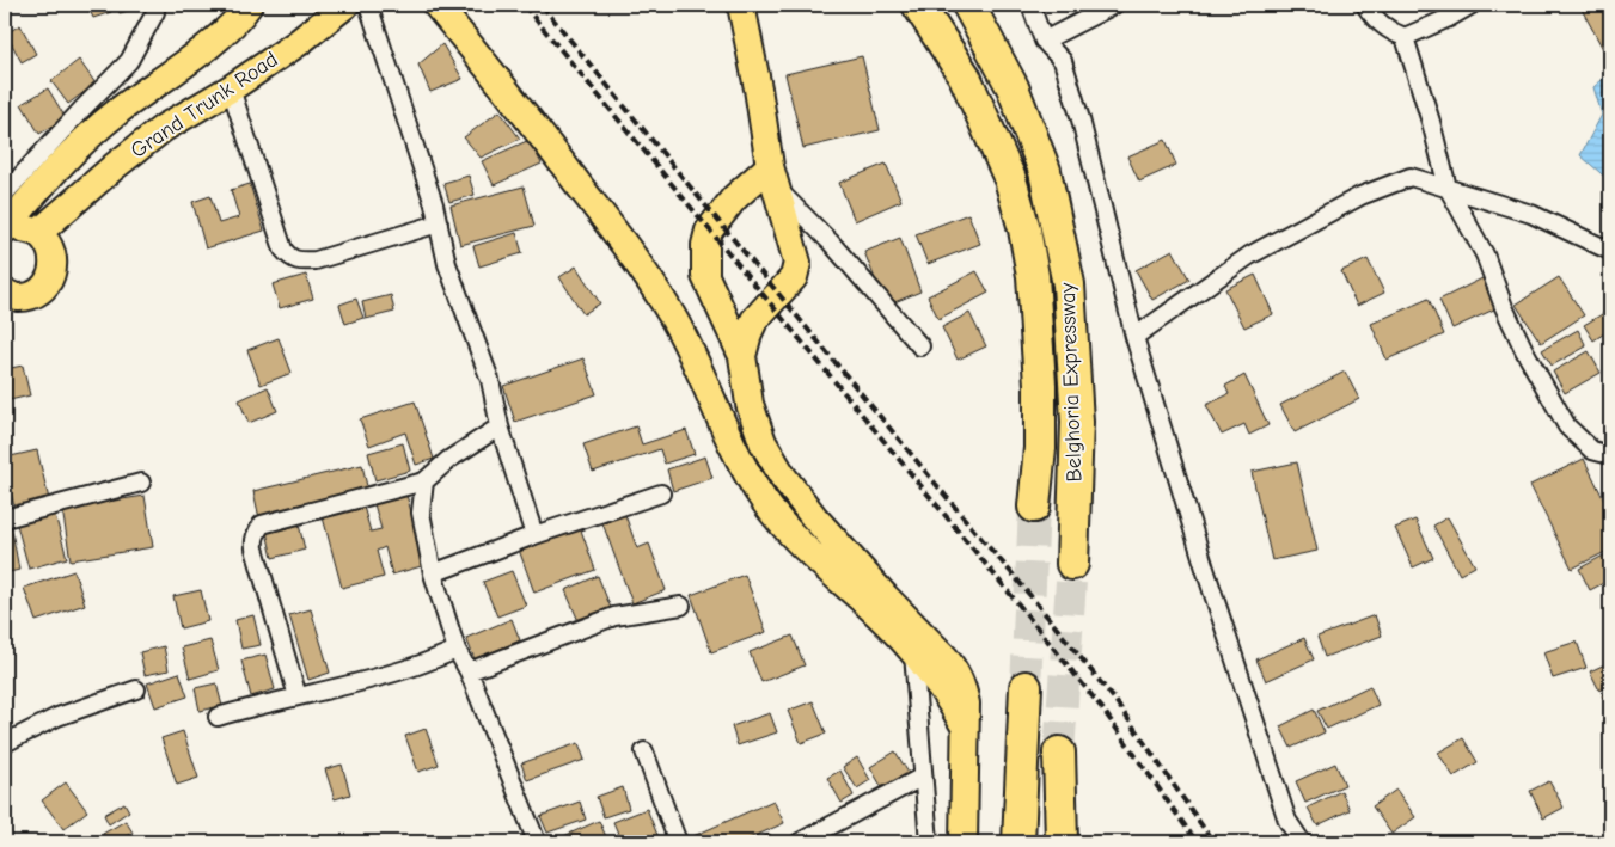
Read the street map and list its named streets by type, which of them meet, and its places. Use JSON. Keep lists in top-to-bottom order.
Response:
{
  "streets": {
    "highway": ["Belghoria Expressway"],
    "main road": ["Grand Trunk Road"]
  }
}
